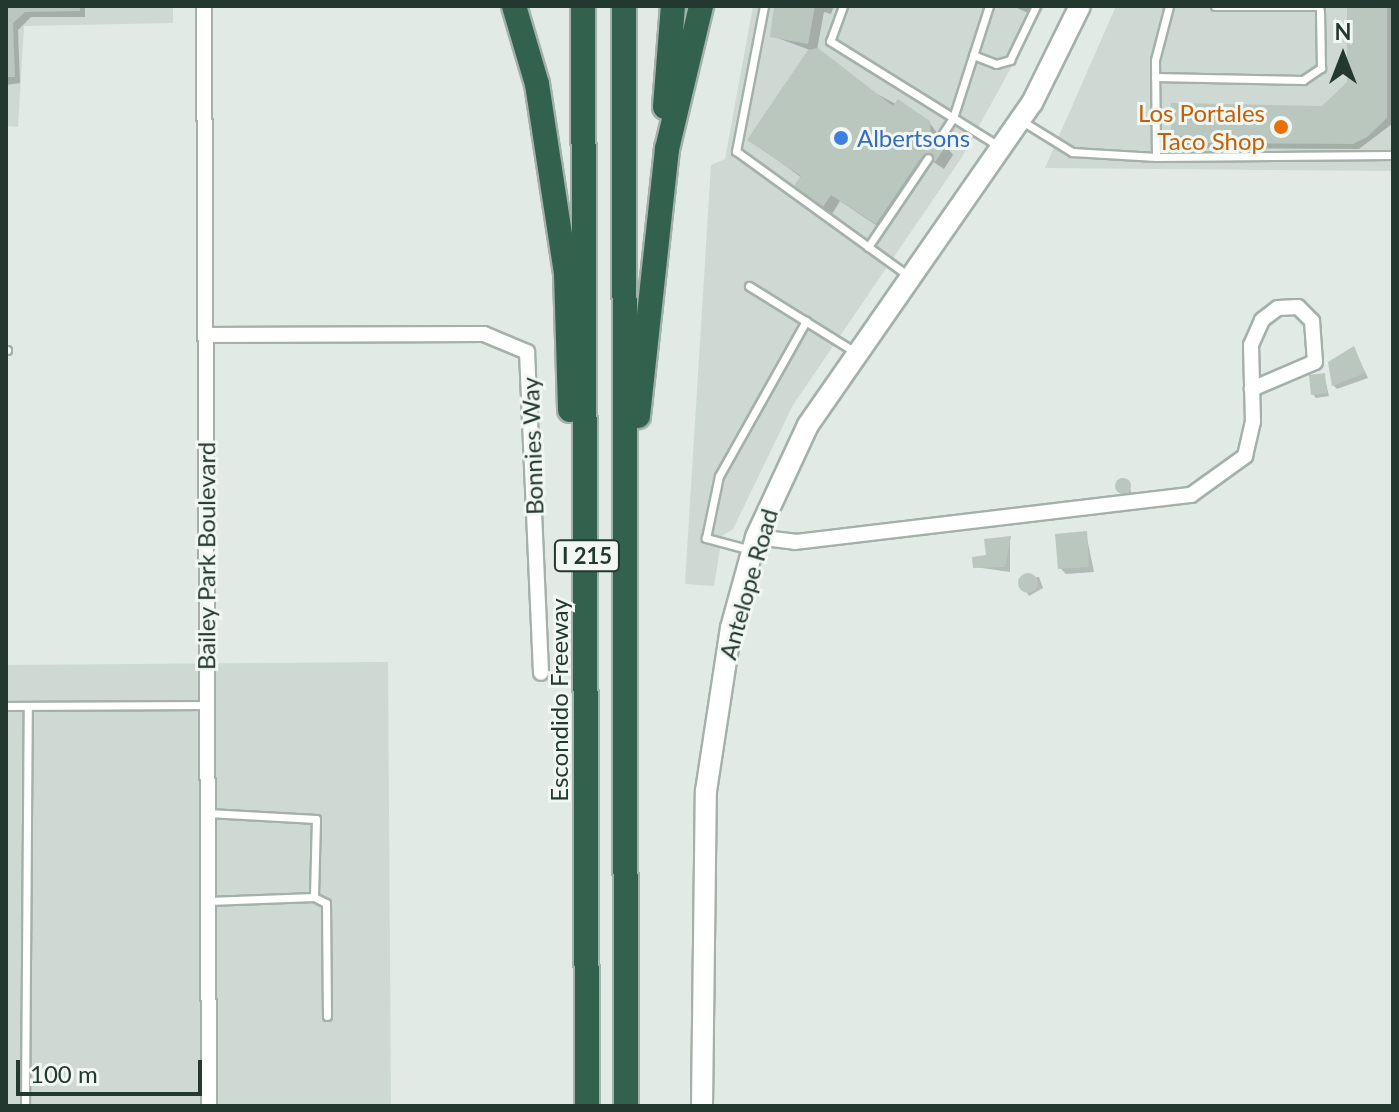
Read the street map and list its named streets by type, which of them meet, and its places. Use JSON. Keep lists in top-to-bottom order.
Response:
{
  "streets": {
    "highway": ["I 215", "Escondido Freeway"],
    "main road": ["Antelope Road"],
    "street": ["Bonnies Way", "Bailey Park Boulevard"]
  },
  "crossings": [
    ["Bonnies Way", "Bailey Park Boulevard"]
  ],
  "places": ["Los Portales Taco Shop", "Albertsons"],
  "scale_bar": "100 m",
  "north": "top"
}
